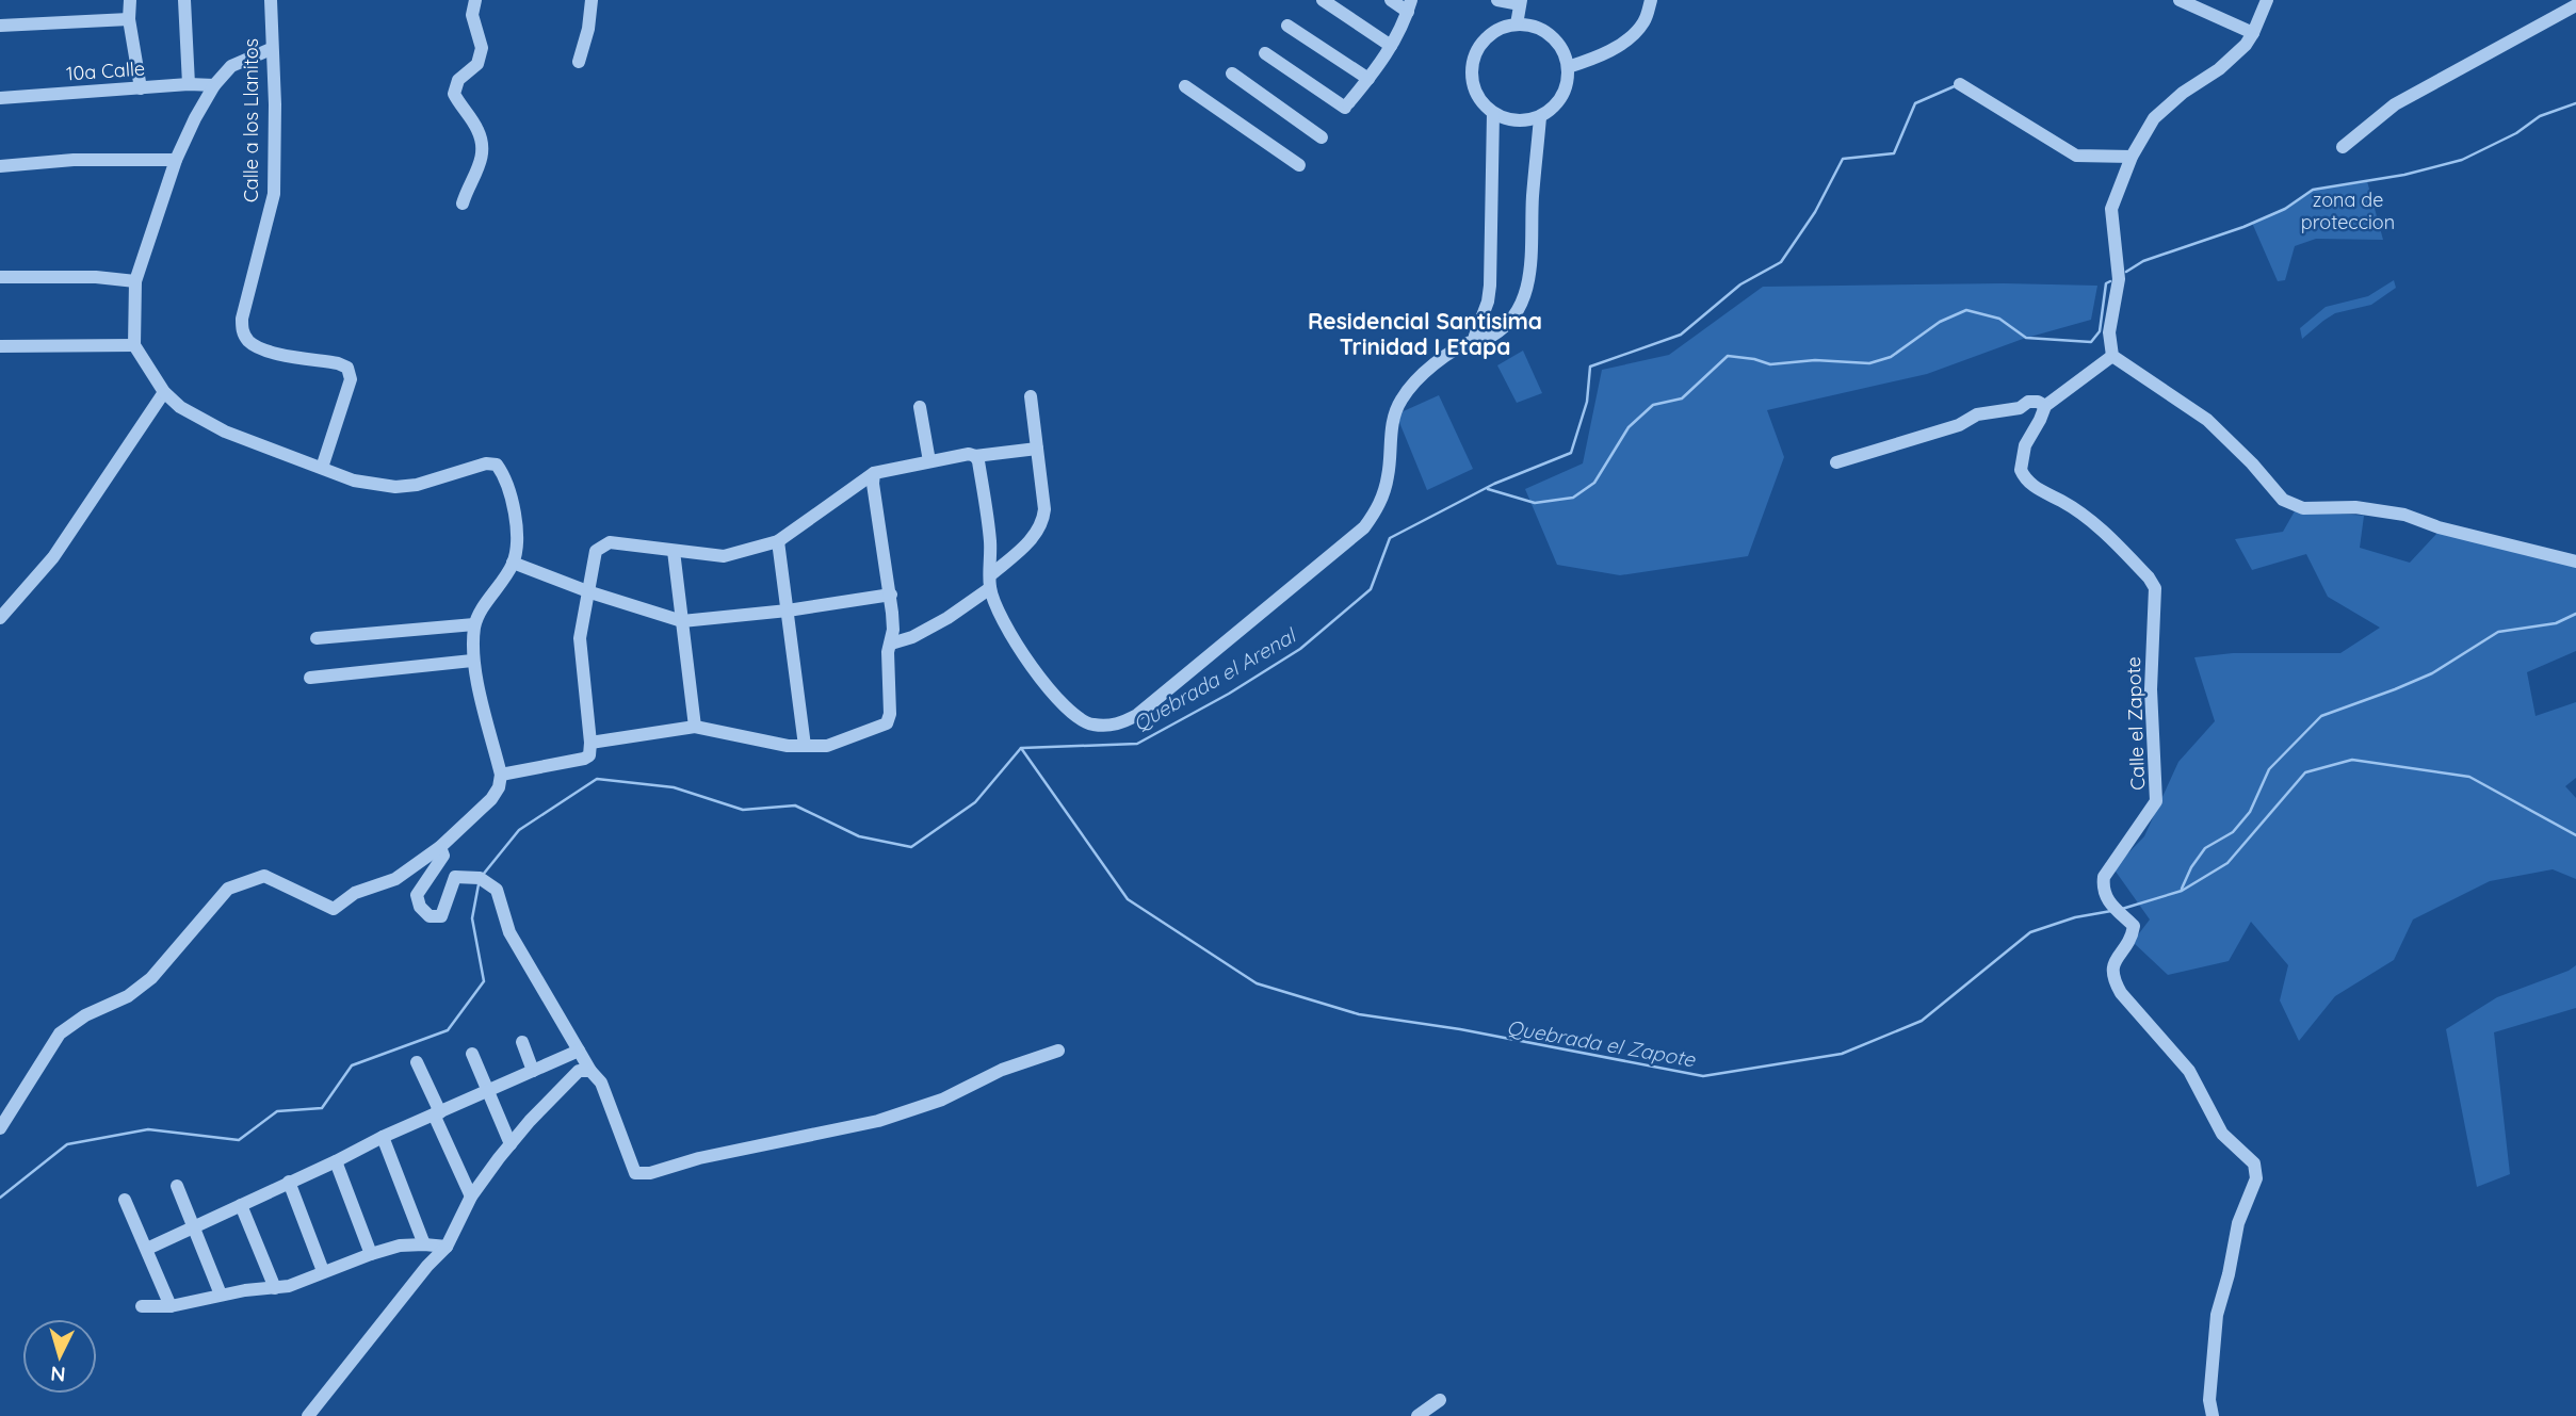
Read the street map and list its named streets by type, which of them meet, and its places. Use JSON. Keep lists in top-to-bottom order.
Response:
{
  "streets": {
    "street": ["10a Calle", "Calle a los Llanitos", "Calle el Zapote"]
  },
  "districts": ["Residencial Santisima Trinidad I Etapa"],
  "water": ["Quebrada el Arenal", "Quebrada el Zapote"],
  "parks": ["zona de proteccion"],
  "north": "bottom"
}
